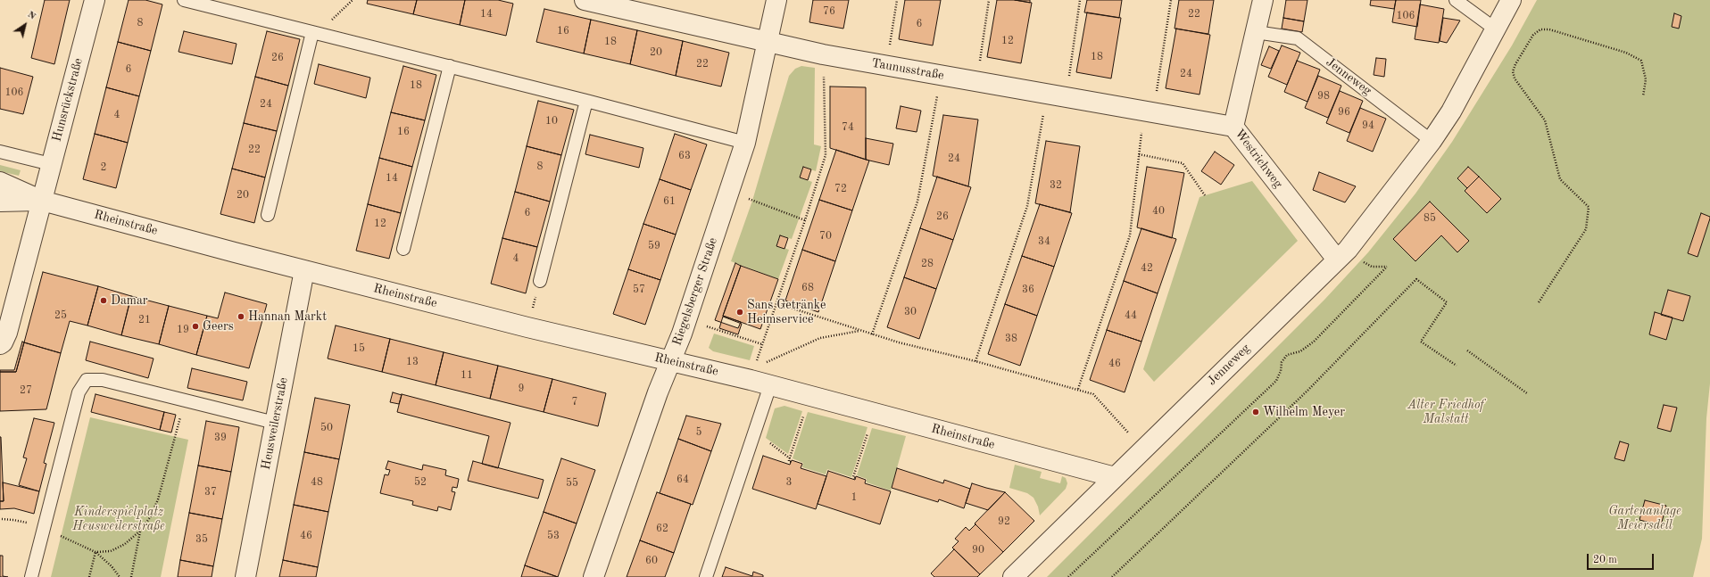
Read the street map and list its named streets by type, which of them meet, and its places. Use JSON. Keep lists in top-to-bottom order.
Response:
{
  "streets": {
    "street": [
      "Taunusstraße",
      "Jenneweg",
      "Hunsrückstraße",
      "Westrichweg",
      "Rheinstraße",
      "Riegelsberger Straße",
      "Heusweilerstraße"
    ]
  },
  "crossings": [
    ["Taunusstraße", "Westrichweg"],
    ["Taunusstraße", "Riegelsberger Straße"],
    ["Jenneweg", "Westrichweg"],
    ["Jenneweg", "Rheinstraße"],
    ["Hunsrückstraße", "Rheinstraße"],
    ["Rheinstraße", "Riegelsberger Straße"],
    ["Rheinstraße", "Heusweilerstraße"]
  ],
  "parks": ["Alter Friedhof Malstatt", "Gartenanlage Meiersdell", "Kinderspielplatz Heusweilerstraße"],
  "places": [
    "Damar",
    "Sans Getränke Heimservice",
    "Hannan Markt",
    "Geers",
    "Wilhelm Meyer"
  ],
  "house_numbers": [
    "76",
    "14",
    "22",
    "106",
    "8",
    "6",
    "16",
    "12",
    "18",
    "20",
    "18",
    "26",
    "22",
    "6",
    "24",
    "18",
    "106",
    "98",
    "24",
    "96",
    "4",
    "10",
    "94",
    "74",
    "16",
    "22",
    "63",
    "24",
    "8",
    "2",
    "14",
    "32",
    "72",
    "20",
    "61",
    "40",
    "6",
    "26",
    "85",
    "12",
    "70",
    "34",
    "59",
    "4",
    "28",
    "42",
    "68",
    "57",
    "36",
    "30",
    "25",
    "44",
    "21",
    "19",
    "38",
    "15",
    "13",
    "46",
    "11",
    "9",
    "27",
    "7",
    "50",
    "5",
    "39",
    "64",
    "48",
    "52",
    "3",
    "55",
    "37",
    "1",
    "92",
    "62",
    "46",
    "53",
    "35",
    "90",
    "60"
  ],
  "scale_bar": "20 m",
  "north": "top right"
}
